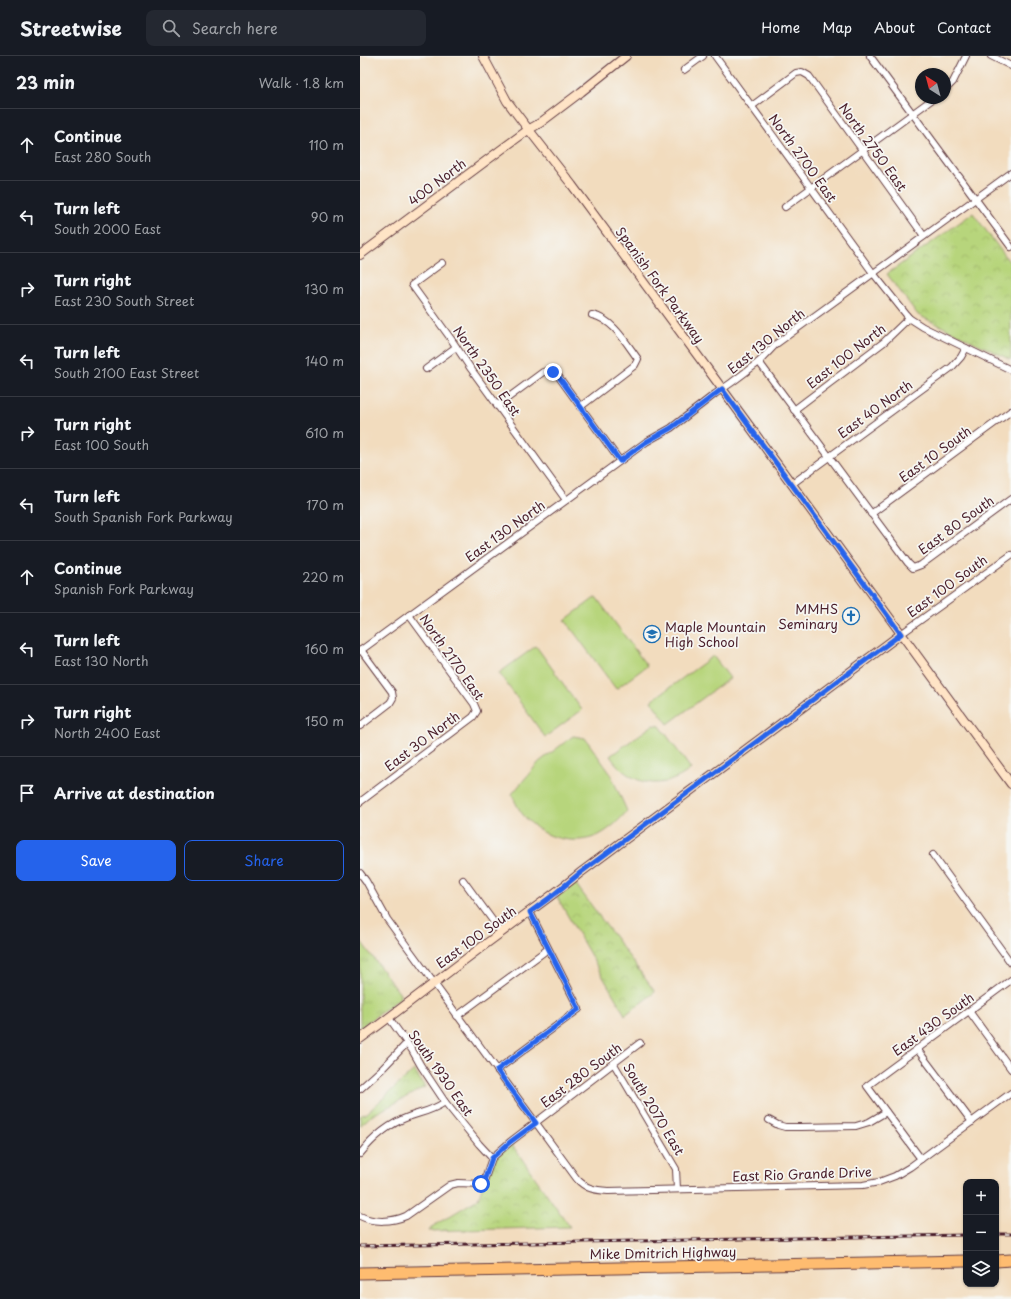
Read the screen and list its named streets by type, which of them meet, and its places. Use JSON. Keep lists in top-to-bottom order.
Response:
{
  "streets": {
    "highway": ["Mike Dmitrich Highway"],
    "street": [
      "North 2750 East",
      "North 2700 East",
      "400 North",
      "Spanish Fork Parkway",
      "East 130 North",
      "East 100 North",
      "North 2350 East",
      "East 40 North",
      "East 10 South",
      "East 80 South",
      "East 100 South",
      "North 2170 East",
      "East 30 North",
      "East 430 South",
      "South 1930 East",
      "East 280 South",
      "South 2070 East",
      "East Rio Grande Drive"
    ]
  },
  "crossings": [
    ["North 2750 East", "North 2700 East"],
    ["North 2750 East", "East 130 North"],
    ["North 2700 East", "East 130 North"],
    ["North 2700 East", "East 100 North"],
    ["North 2700 East", "East 40 North"],
    ["400 North", "Spanish Fork Parkway"],
    ["Spanish Fork Parkway", "East 130 North"],
    ["Spanish Fork Parkway", "East 40 North"],
    ["Spanish Fork Parkway", "East 100 South"],
    ["East 130 North", "North 2350 East"],
    ["East 130 North", "North 2170 East"],
    ["East 10 South", "East 80 South"],
    ["East 100 South", "South 1930 East"],
    ["North 2170 East", "East 30 North"],
    ["South 1930 East", "East 280 South"],
    ["East 280 South", "South 2070 East"],
    ["East 280 South", "East Rio Grande Drive"],
    ["South 2070 East", "East Rio Grande Drive"]
  ],
  "places": {
    "church": ["MMHS Seminary"],
    "school or university": ["Maple Mountain High School"]
  },
  "north": "top left",
  "page": {
    "header": "Streetwise",
    "search": "Search here",
    "nav": [
      "Home",
      "Map",
      "About",
      "Contact"
    ],
    "heading": ["23 min", "Walk · 1.8 km"],
    "list": [
      ["Continue", "East 280 South", "110 m"],
      ["Turn left", "South 2000 East", "90 m"],
      ["Turn right", "East 230 South Street", "130 m"],
      ["Turn left", "South 2100 East Street", "140 m"],
      ["Turn right", "East 100 South", "610 m"],
      ["Turn left", "South Spanish Fork Parkway", "170 m"],
      ["Continue", "Spanish Fork Parkway", "220 m"],
      ["Turn left", "East 130 North", "160 m"],
      ["Turn right", "North 2400 East", "150 m"],
      "Arrive at destination"
    ],
    "buttons": ["Save", "Share"],
    "map_buttons": ["+", "−"]
  }
}
